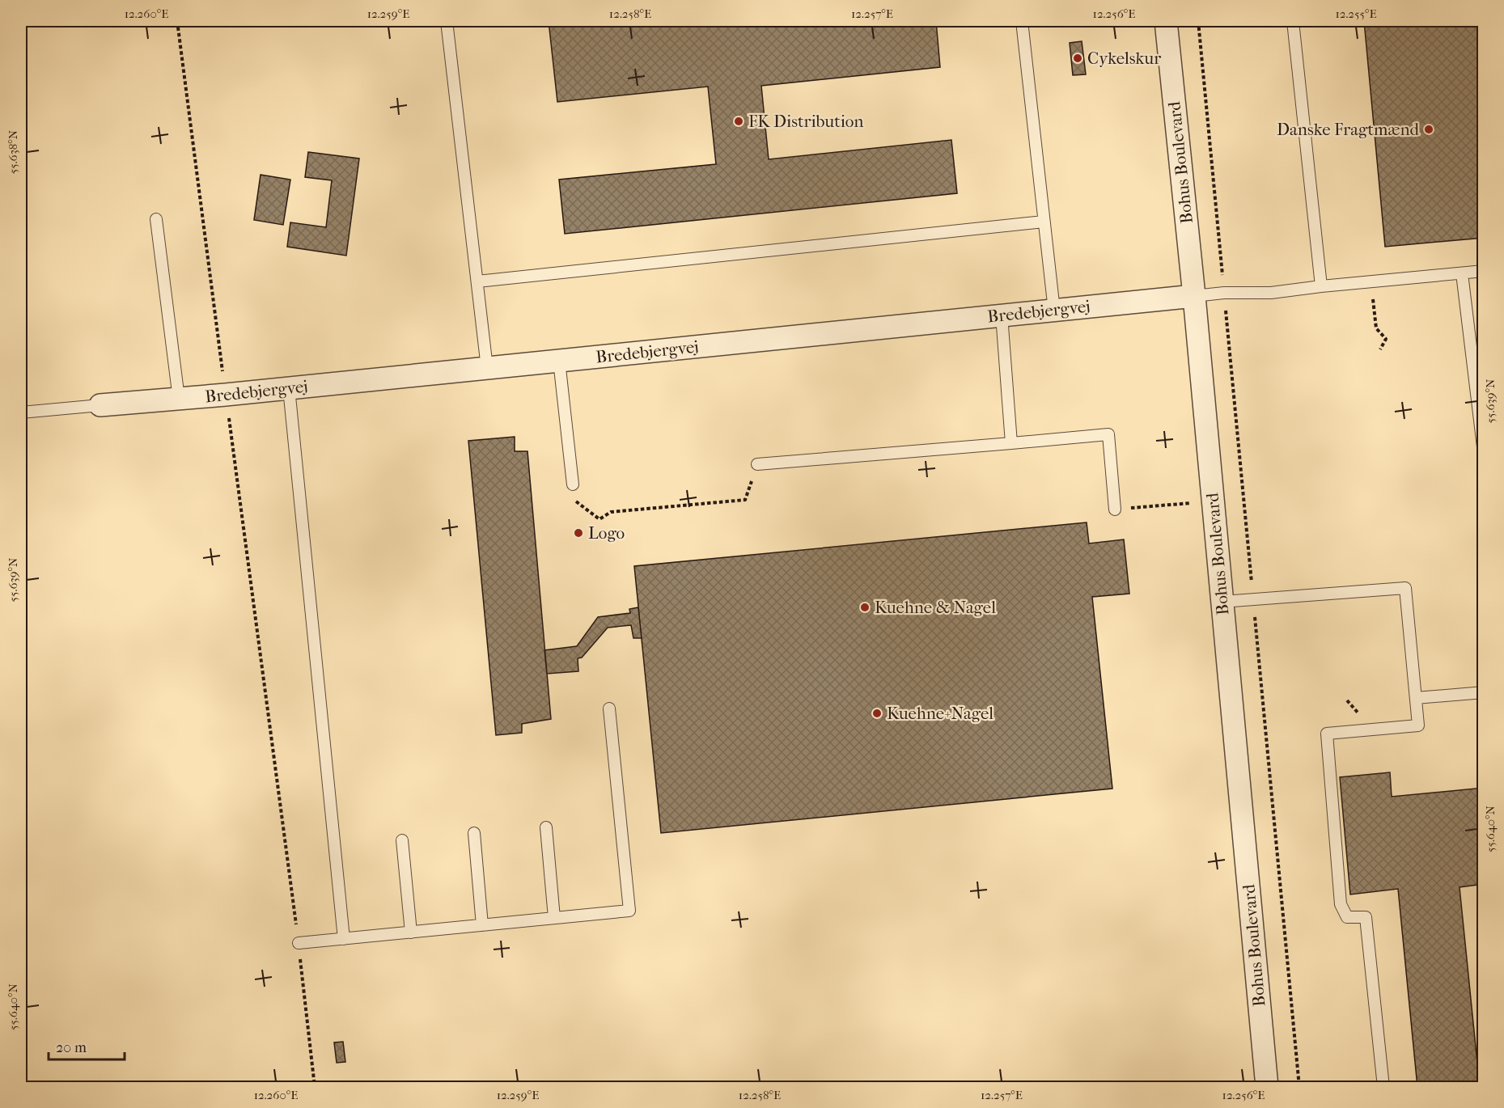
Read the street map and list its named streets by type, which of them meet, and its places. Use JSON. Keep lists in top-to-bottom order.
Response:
{
  "streets": {
    "street": ["Bohus Boulevard", "Bredebjergvej"]
  },
  "crossings": [
    ["Bohus Boulevard", "Bredebjergvej"]
  ],
  "places": [
    "Cykelskur",
    "FK Distribution",
    "Danske Fragtmænd",
    "Logo",
    "Kuehne & Nagel",
    "Kuehne+Nagel"
  ],
  "scale_bar": "20 m",
  "coordinates": [
    "12.260°E",
    "12.259°E",
    "12.258°E",
    "12.257°E",
    "12.256°E",
    "12.255°E",
    "55.638°N",
    "55.639°N",
    "55.640°N"
  ]
}
